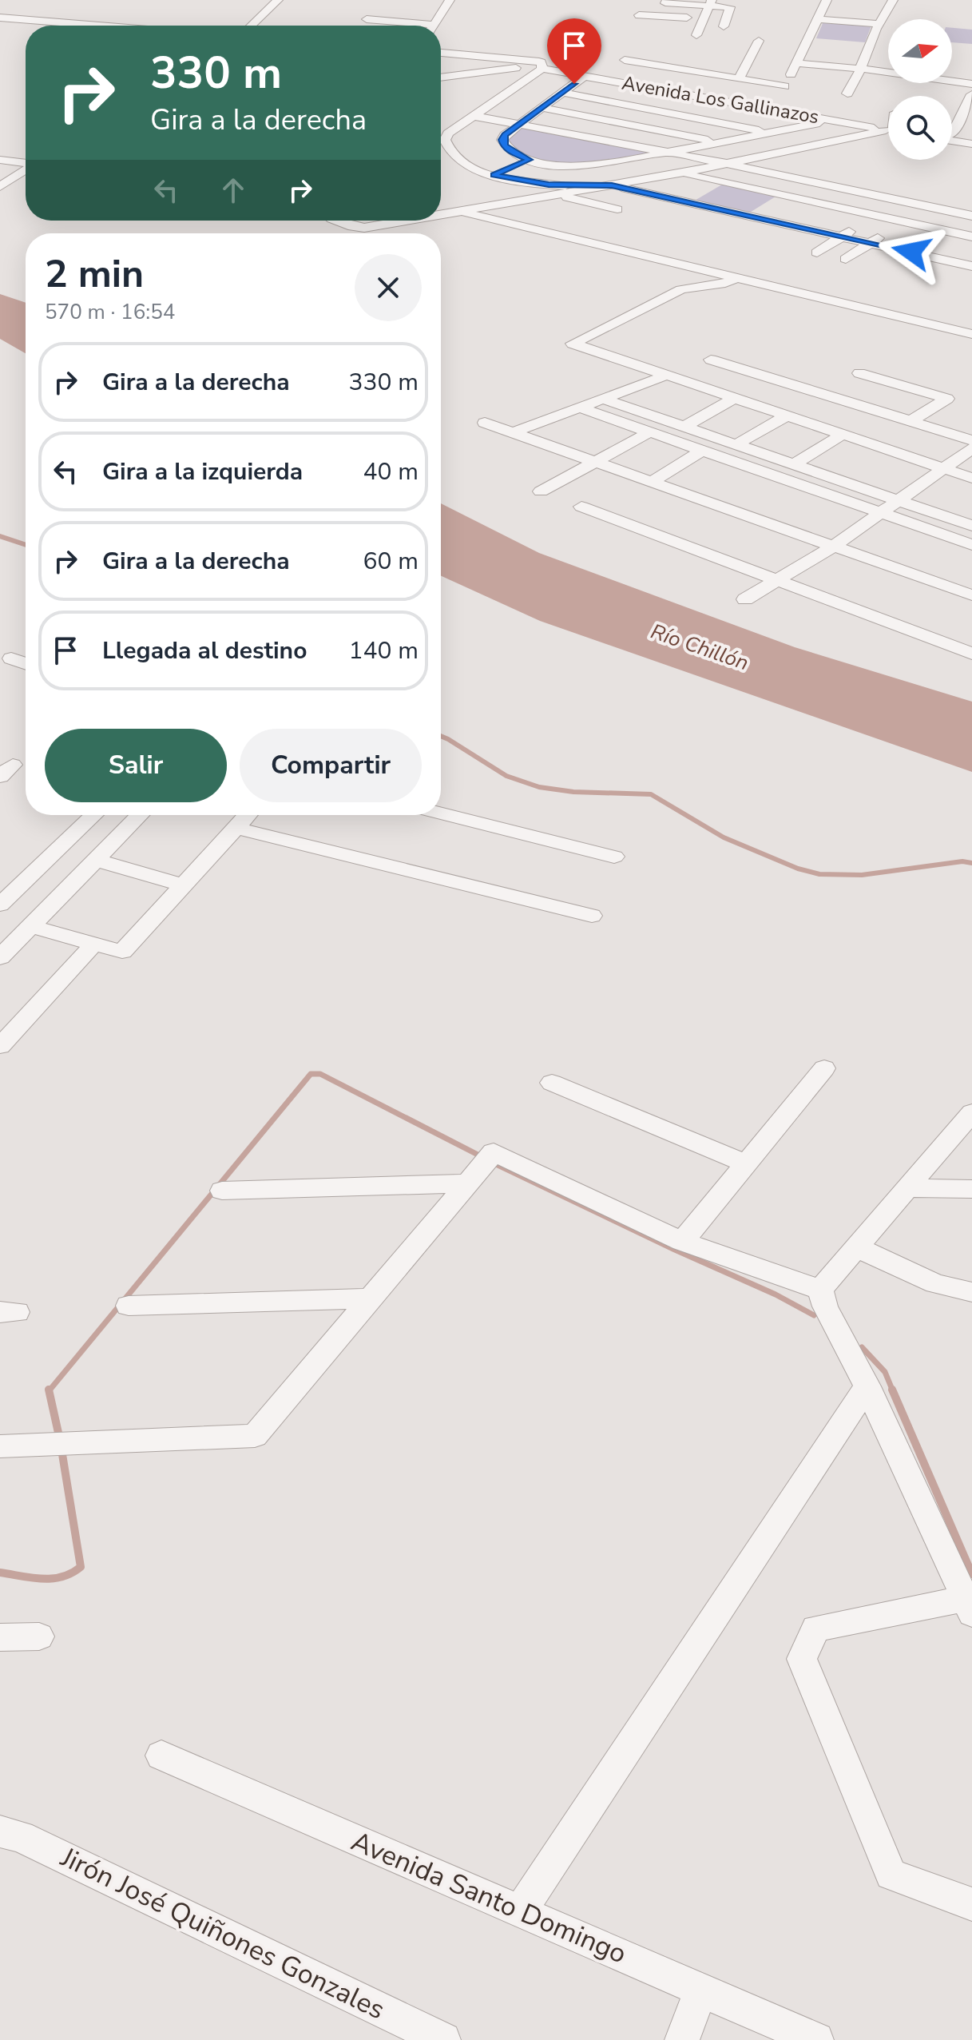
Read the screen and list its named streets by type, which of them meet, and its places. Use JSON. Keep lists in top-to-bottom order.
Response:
{
  "streets": {
    "street": ["Avenida Los Gallinazos", "Avenida Santo Domingo", "Jirón José Quiñones Gonzales"]
  },
  "water": ["Río Chillón"],
  "north": "right",
  "page": {
    "turn": ["330 m", "Gira a la derecha"],
    "heading": ["2 min", "570 m · 16:54"],
    "list": [
      {
        "name": "Gira a la derecha",
        "value": "330 m"
      },
      {
        "name": "Gira a la izquierda",
        "value": "40 m"
      },
      {
        "name": "Gira a la derecha",
        "value": "60 m"
      },
      {
        "name": "Llegada al destino",
        "value": "140 m"
      }
    ],
    "buttons": ["Salir", "Compartir"]
  }
}
